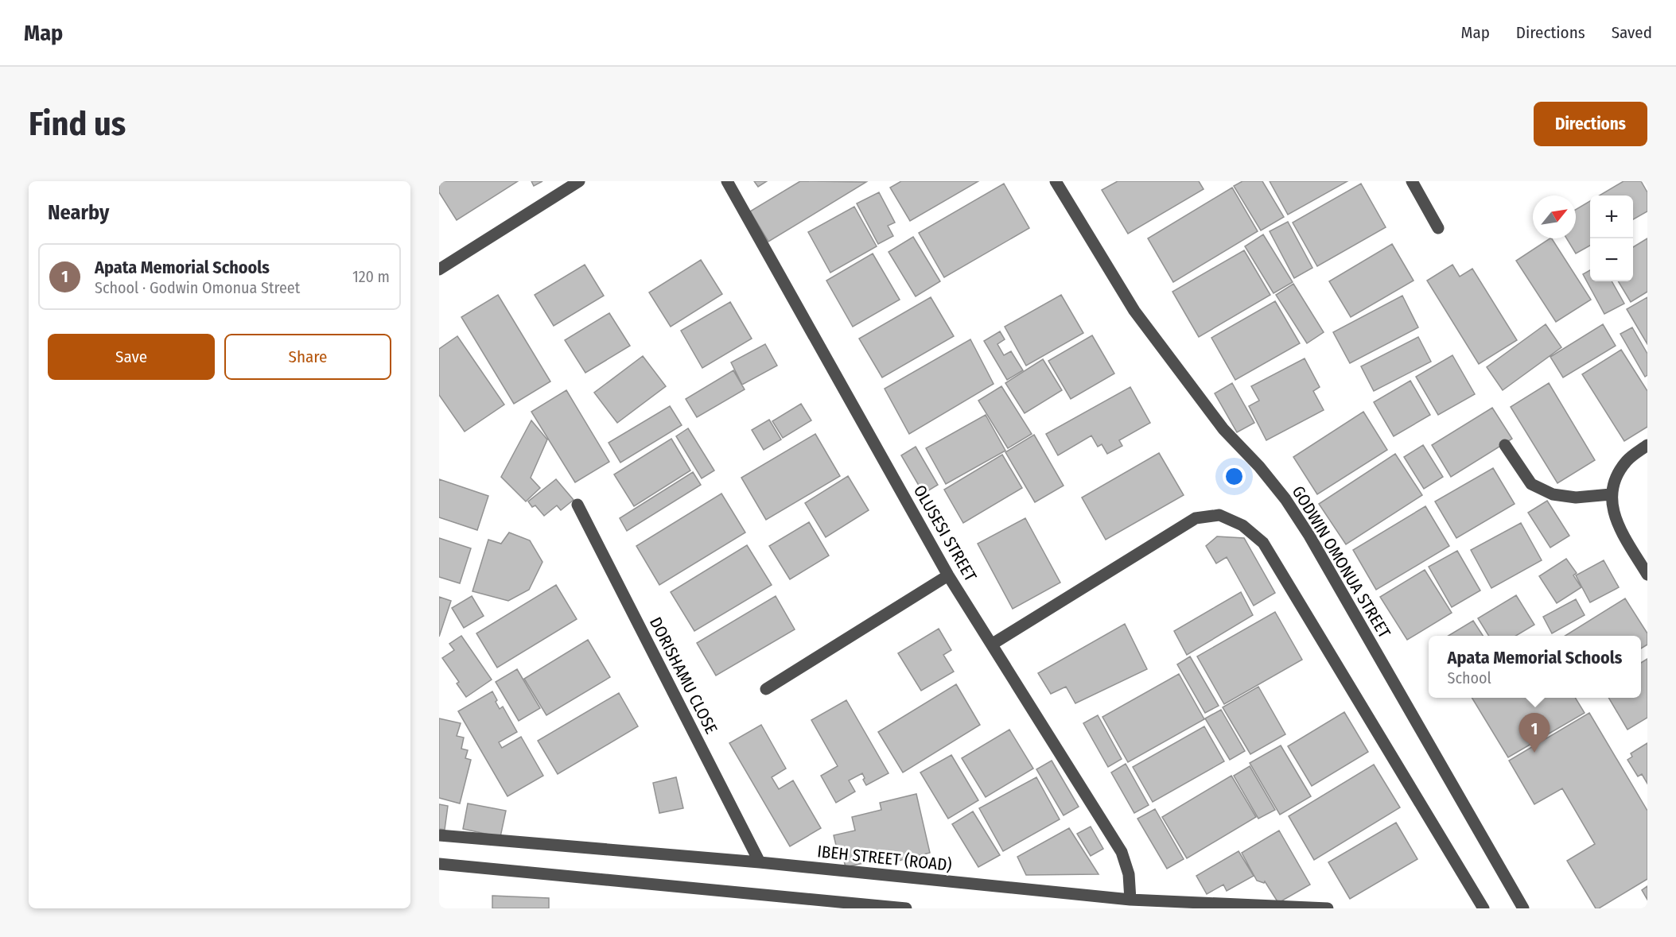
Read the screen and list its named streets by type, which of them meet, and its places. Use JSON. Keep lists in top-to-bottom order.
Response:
{
  "streets": {
    "street": [
      "OLUSESI STREET",
      "GODWIN OMONUA STREET",
      "DORISHAMU CLOSE",
      "IBEH STREET (ROAD)"
    ]
  },
  "crossings": [
    ["OLUSESI STREET", "IBEH STREET (ROAD)"],
    ["DORISHAMU CLOSE", "IBEH STREET (ROAD)"]
  ],
  "north": "top right",
  "page": {
    "header": "Map",
    "nav": ["Map", "Directions", "Saved"],
    "buttons": [
      "Directions",
      ["Save", "Share"]
    ],
    "title": "Find us",
    "heading": "Nearby",
    "map_buttons": ["+", "−"],
    "list": [
      {
        "mark": "1",
        "name": "Apata Memorial Schools",
        "note": "School · Godwin Omonua Street",
        "value": "120 m"
      }
    ],
    "popup": ["Apata Memorial Schools", "School"],
    "pins": "1"
  }
}
